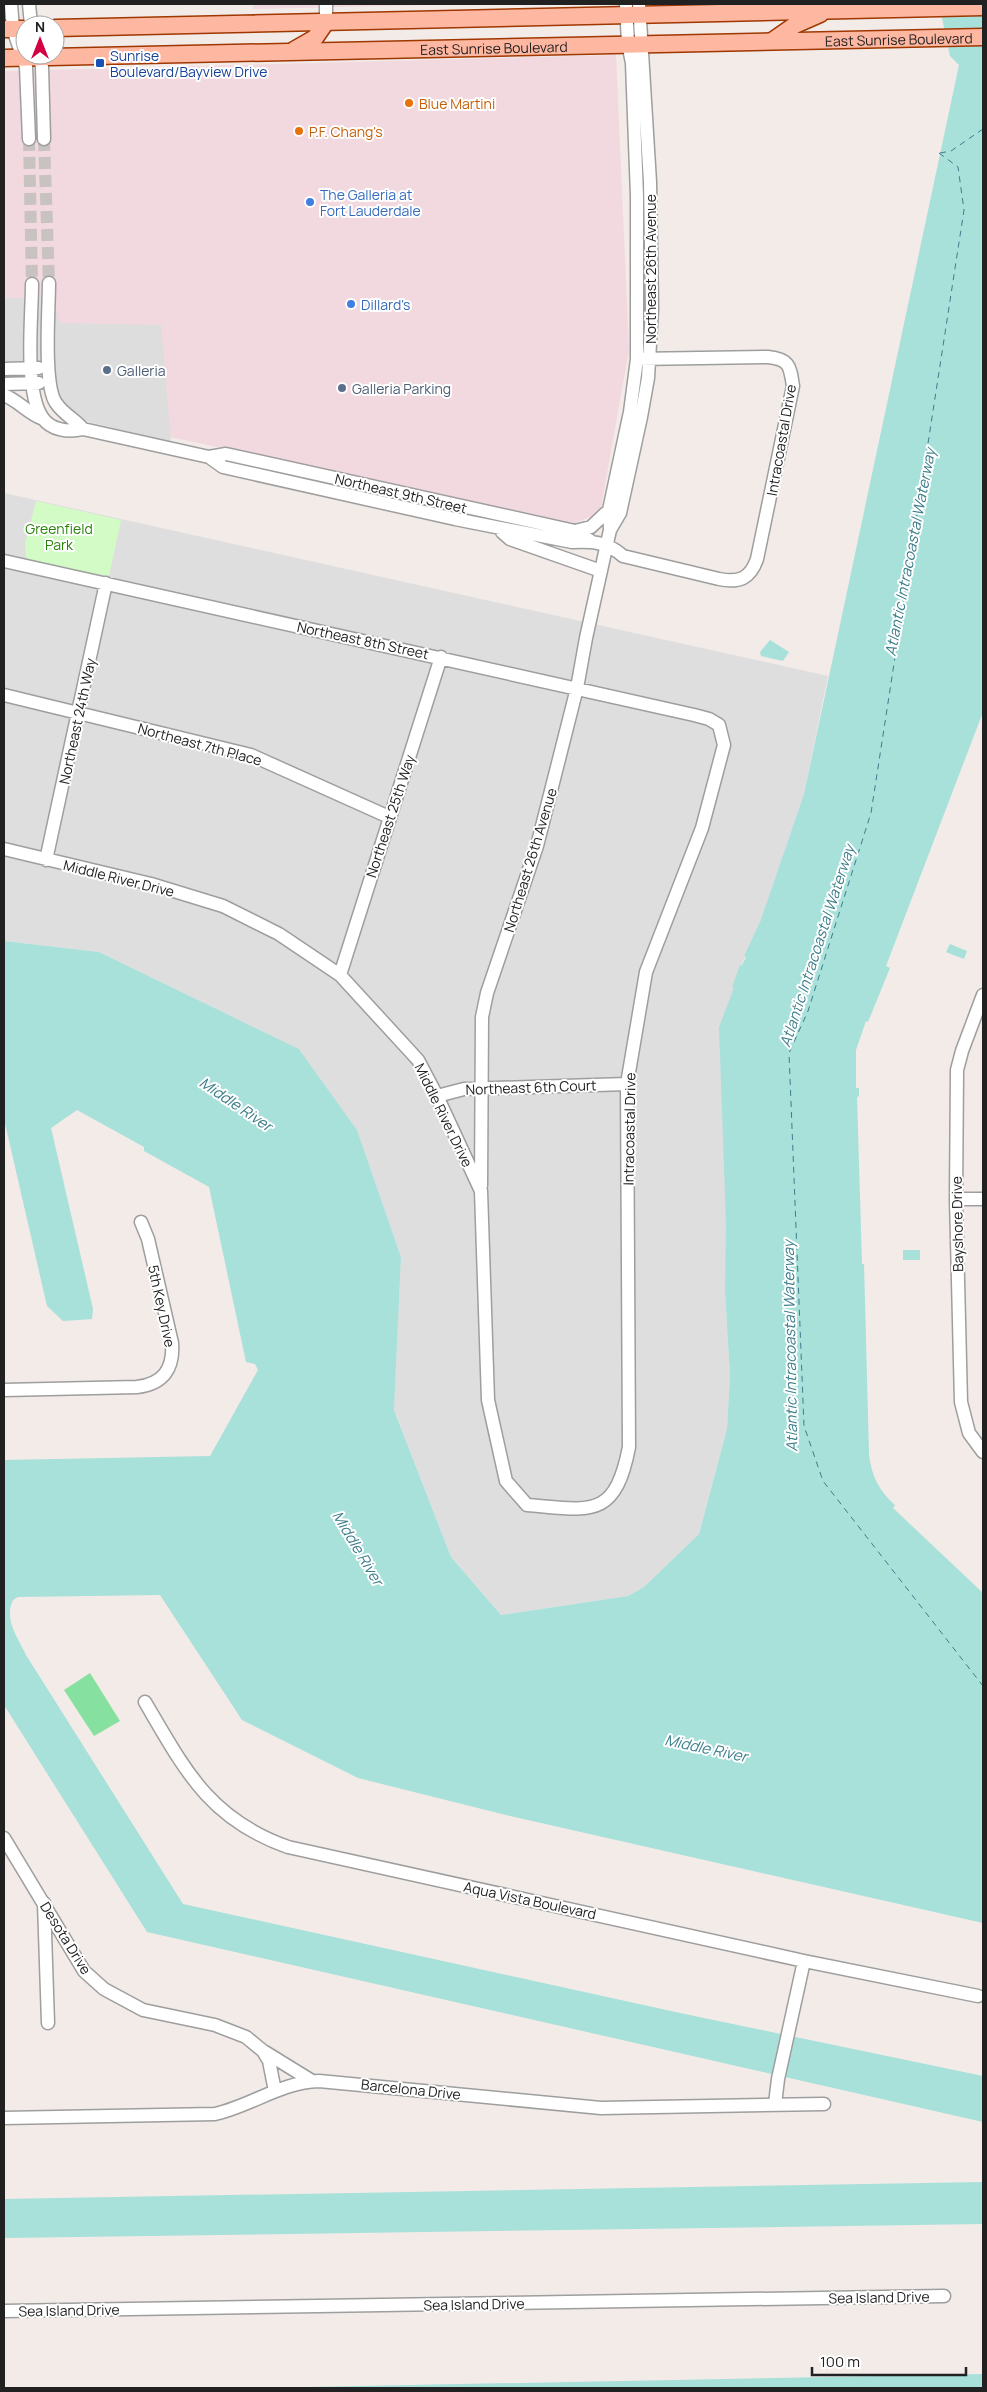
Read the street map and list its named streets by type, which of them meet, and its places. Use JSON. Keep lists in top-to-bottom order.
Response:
{
  "streets": {
    "main road": ["East Sunrise Boulevard"],
    "street": [
      "Northeast 26th Avenue",
      "Intracoastal Drive",
      "Northeast 9th Street",
      "Northeast 8th Street",
      "Northeast 24th Way",
      "Northeast 7th Place",
      "Northeast 25th Way",
      "Middle River Drive",
      "Northeast 6th Court",
      "Bayshore Drive",
      "5th Key Drive",
      "Aqua Vista Boulevard",
      "Desota Drive",
      "Barcelona Drive",
      "Sea Island Drive"
    ]
  },
  "crossings": [
    ["East Sunrise Boulevard", "Northeast 26th Avenue"],
    ["Northeast 26th Avenue", "Intracoastal Drive"],
    ["Northeast 26th Avenue", "Northeast 9th Street"],
    ["Northeast 26th Avenue", "Northeast 8th Street"],
    ["Northeast 26th Avenue", "Middle River Drive"],
    ["Northeast 26th Avenue", "Northeast 6th Court"],
    ["Intracoastal Drive", "Northeast 9th Street"],
    ["Intracoastal Drive", "Northeast 8th Street"],
    ["Intracoastal Drive", "Middle River Drive"],
    ["Intracoastal Drive", "Northeast 6th Court"],
    ["Northeast 8th Street", "Northeast 24th Way"],
    ["Northeast 8th Street", "Northeast 25th Way"],
    ["Northeast 24th Way", "Northeast 7th Place"],
    ["Northeast 24th Way", "Middle River Drive"],
    ["Northeast 7th Place", "Northeast 25th Way"],
    ["Northeast 25th Way", "Middle River Drive"],
    ["Middle River Drive", "Northeast 6th Court"],
    ["Desota Drive", "Barcelona Drive"]
  ],
  "water": ["Atlantic Intracoastal Waterway", "Middle River"],
  "parks": ["Greenfield Park"],
  "places": {
    "transit": ["Sunrise Boulevard/Bayview Drive"],
    "other": [
      "Blue Martini",
      "P.F. Chang's",
      "The Galleria at Fort Lauderdale",
      "Dillard's",
      "Galleria",
      "Galleria Parking"
    ]
  },
  "scale_bar": "100 m",
  "north": "top"
}
